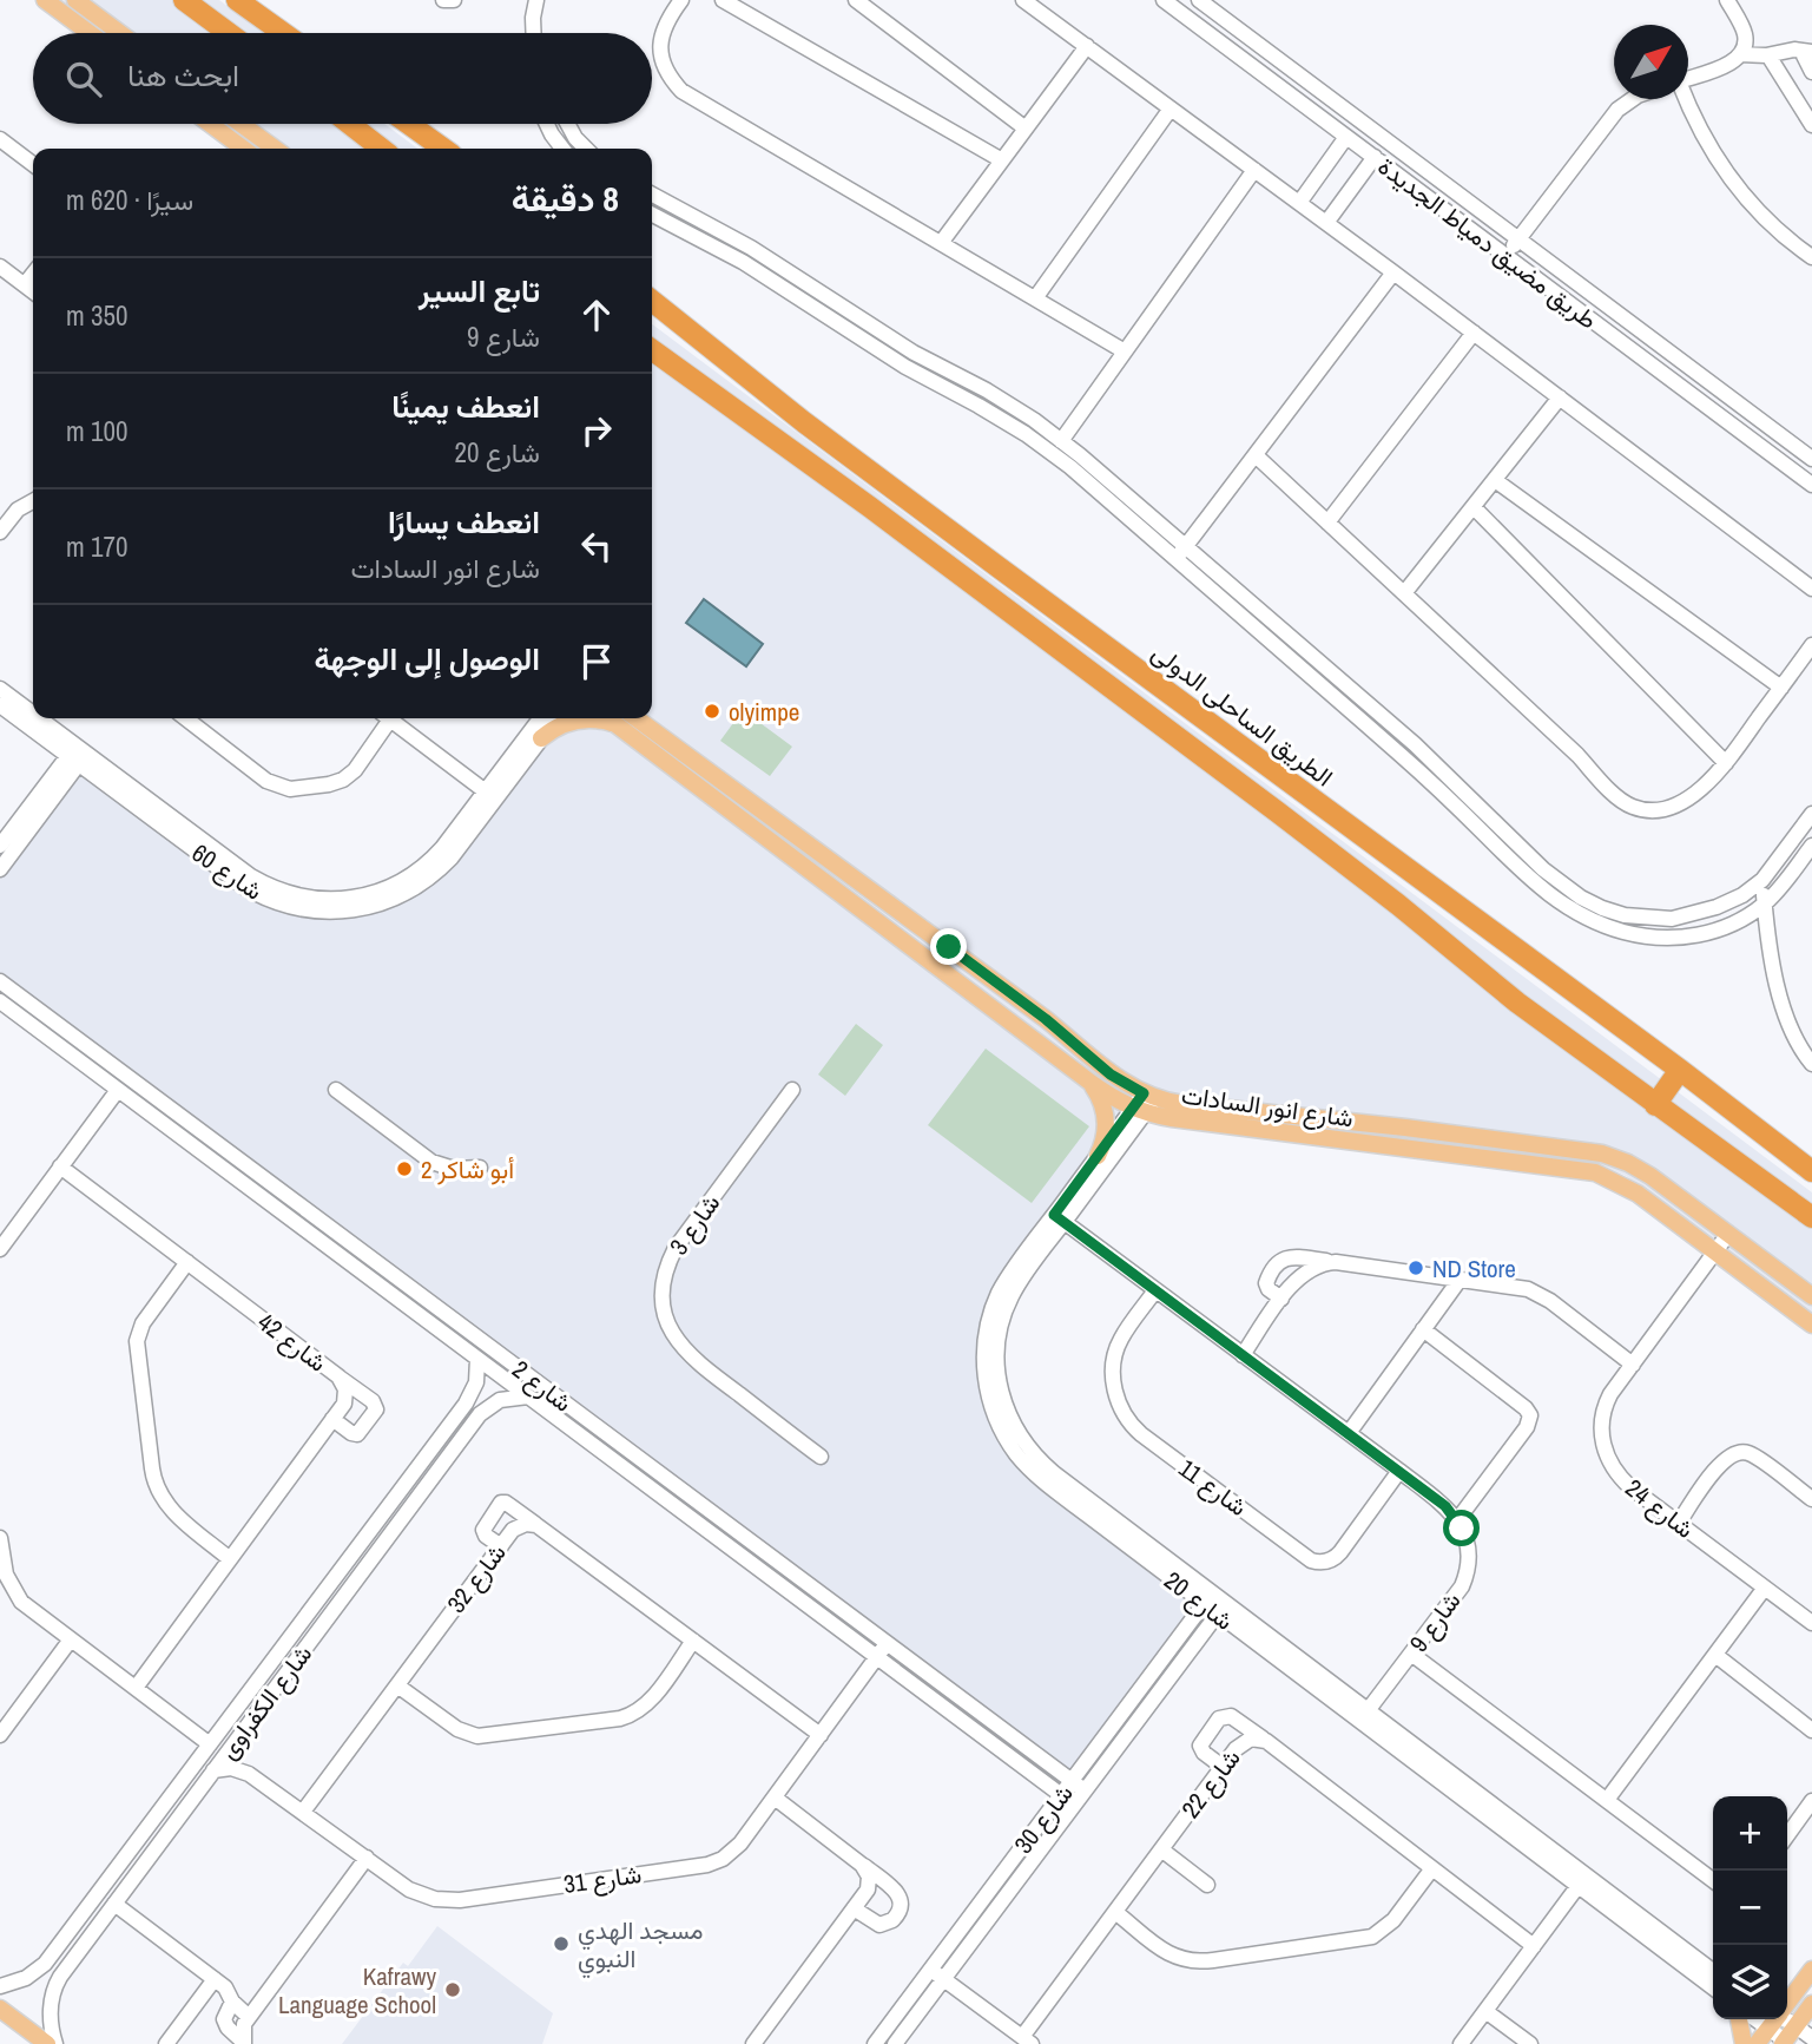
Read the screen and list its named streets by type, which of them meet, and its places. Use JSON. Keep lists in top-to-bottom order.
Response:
{
  "streets": {
    "highway": ["الطريق الساحلى الدولى"],
    "main road": ["شارع انور السادات"],
    "street": [
      "طريق مضيق دمياط الجديدة",
      "شارع 60",
      "شارع 3",
      "شارع 42",
      "شارع 2",
      "شارع 11",
      "شارع 24",
      "شارع 32",
      "شارع 20",
      "شارع 9",
      "شارع الكفراوى",
      "شارع 22",
      "شارع 30",
      "شارع 31"
    ]
  },
  "crossings": [
    ["شارع انور السادات", "شارع 24"],
    ["شارع انور السادات", "شارع 20"],
    ["شارع 2", "شارع الكفراوى"],
    ["شارع 2", "شارع 30"],
    ["شارع 2", "شارع 31"],
    ["شارع 32", "شارع 31"],
    ["شارع 20", "شارع 9"],
    ["شارع 20", "شارع 30"],
    ["شارع الكفراوى", "شارع 31"]
  ],
  "places": [
    "olyimpe",
    "أبو شاكر 2",
    "ND Store",
    "مسجد الهدي النبوي",
    "Kafrawy Language School"
  ],
  "north": "top right",
  "page": {
    "search": "ابحث هنا",
    "heading": ["8 دقيقة", "سيرًا · 620 m"],
    "list": [
      ["تابع السير", "شارع 9", "350 m"],
      ["انعطف يمينًا", "شارع 20", "100 m"],
      ["انعطف يسارًا", "شارع انور السادات", "170 m"],
      "الوصول إلى الوجهة"
    ],
    "map_buttons": ["+", "−"]
  }
}
